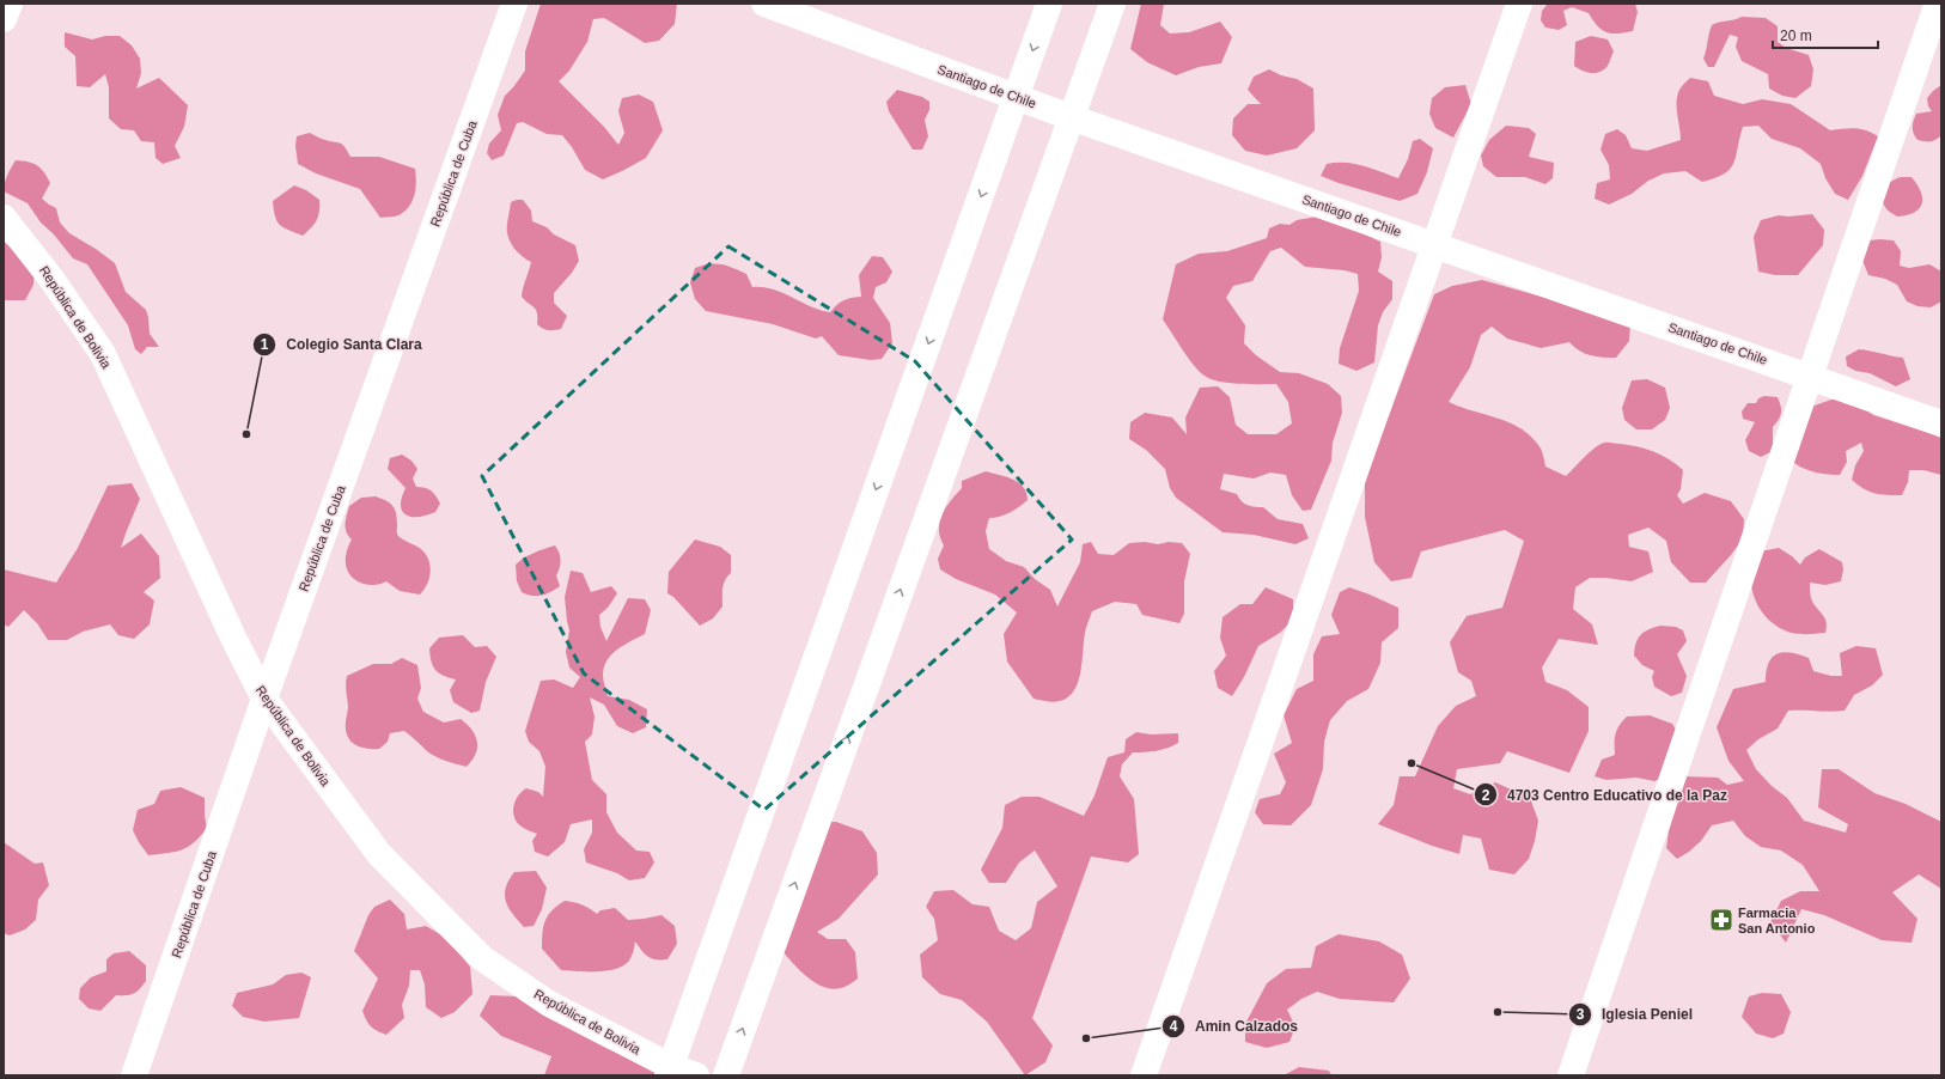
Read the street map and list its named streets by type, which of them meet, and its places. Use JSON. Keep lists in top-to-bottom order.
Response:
{
  "streets": {
    "street": ["Santiago de Chile", "República de Cuba", "República de Bolivia"]
  },
  "crossings": [
    ["República de Cuba", "República de Bolivia"]
  ],
  "places": {
    "other": [
      "Colegio Santa Clara",
      "4703 Centro Educativo de la Paz",
      "Iglesia Peniel",
      "Amin Calzados"
    ],
    "pharmacy": ["Farmacia San Antonio"]
  },
  "scale_bar": "20 m"
}
